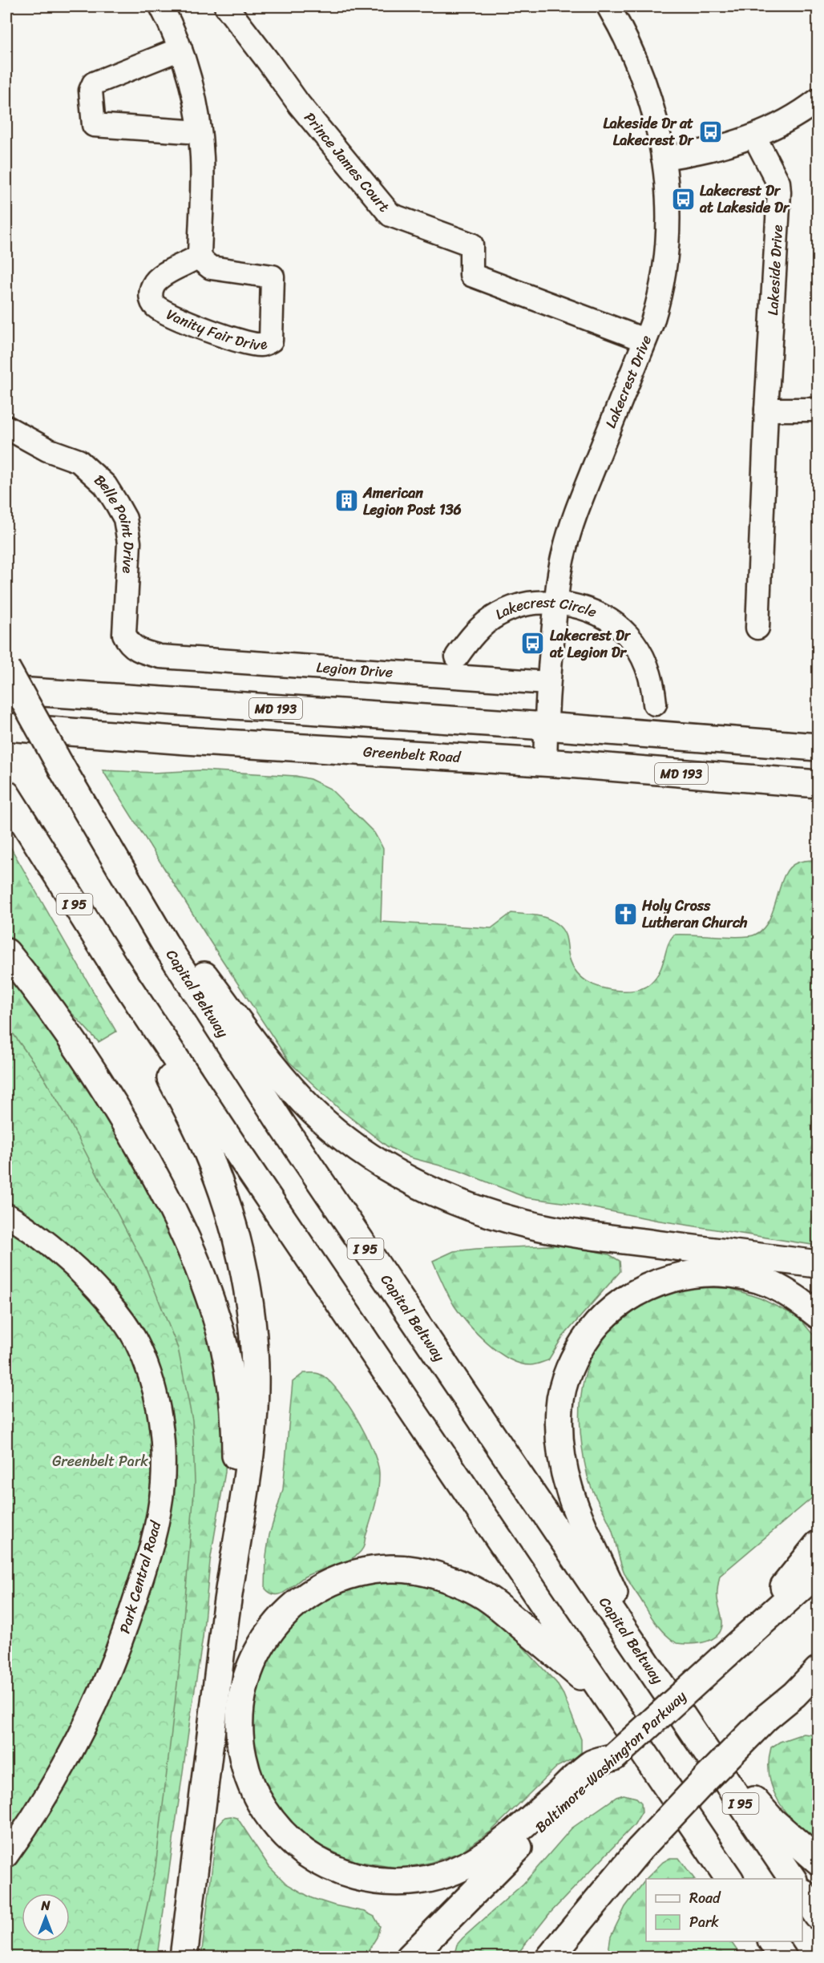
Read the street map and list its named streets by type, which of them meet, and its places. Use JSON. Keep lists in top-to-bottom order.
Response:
{
  "streets": {
    "main road": [
      "MD 193",
      "Greenbelt Road",
      "I 95",
      "Capital Beltway",
      "Baltimore-Washington Parkway"
    ],
    "street": [
      "Prince James Court",
      "Lakeside Drive",
      "Vanity Fair Drive",
      "Lakecrest Drive",
      "Belle Point Drive",
      "Lakecrest Circle",
      "Legion Drive",
      "Park Central Road"
    ]
  },
  "crossings": [
    ["Prince James Court", "Lakecrest Drive"],
    ["Lakecrest Drive", "Lakecrest Circle"],
    ["Lakecrest Drive", "Legion Drive"],
    ["Lakecrest Drive", "MD 193"],
    ["Lakecrest Drive", "Greenbelt Road"],
    ["Belle Point Drive", "Legion Drive"]
  ],
  "parks": ["Greenbelt Park"],
  "places": {
    "bus stop": ["Lakeside Dr at Lakecrest Dr", "Lakecrest Dr at Lakeside Dr", "Lakecrest Dr at Legion Dr"],
    "building": ["American Legion Post 136"],
    "church": ["Holy Cross Lutheran Church"]
  },
  "legend": ["Road", "Park"],
  "north": "top"
}
